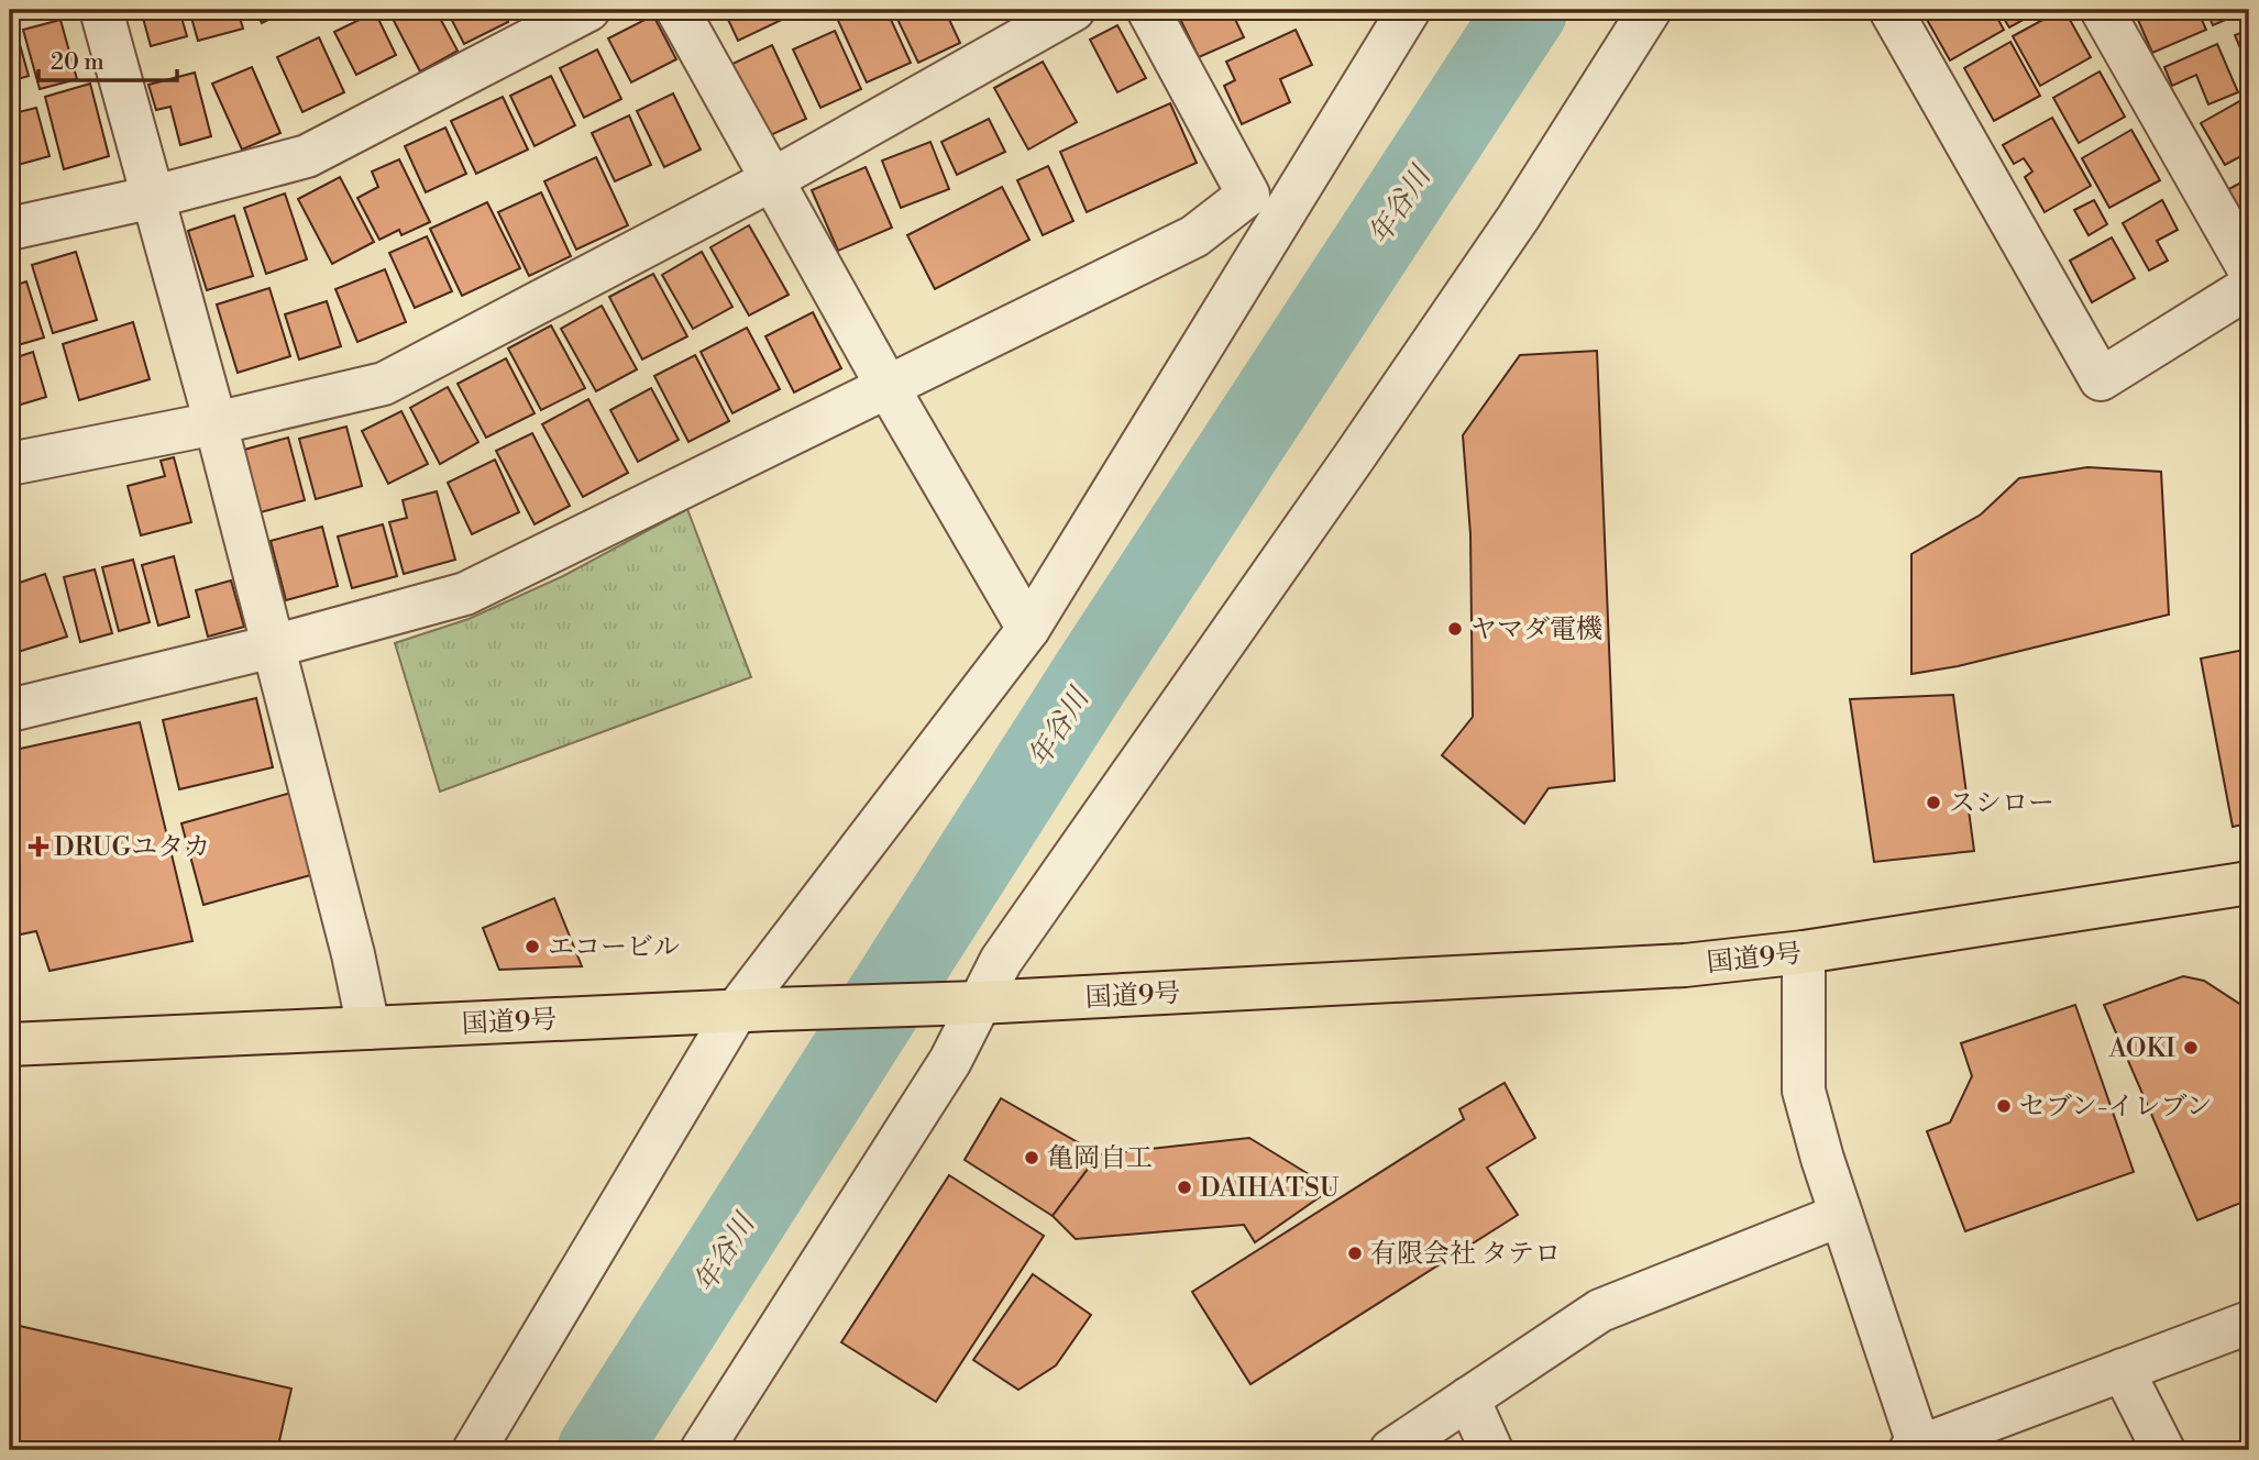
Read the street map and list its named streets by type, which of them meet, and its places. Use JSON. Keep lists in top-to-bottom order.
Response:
{
  "streets": {
    "highway": ["国道9号"]
  },
  "water": ["年谷川"],
  "places": {
    "other": [
      "ヤマダ電機",
      "スシロー",
      "エコービル",
      "AOKI",
      "セブン-イレブン",
      "亀岡自工",
      "DAIHATSU",
      "有限会社 タテロ"
    ],
    "health": ["DRUGユタカ"]
  },
  "scale_bar": "20 m"
}
